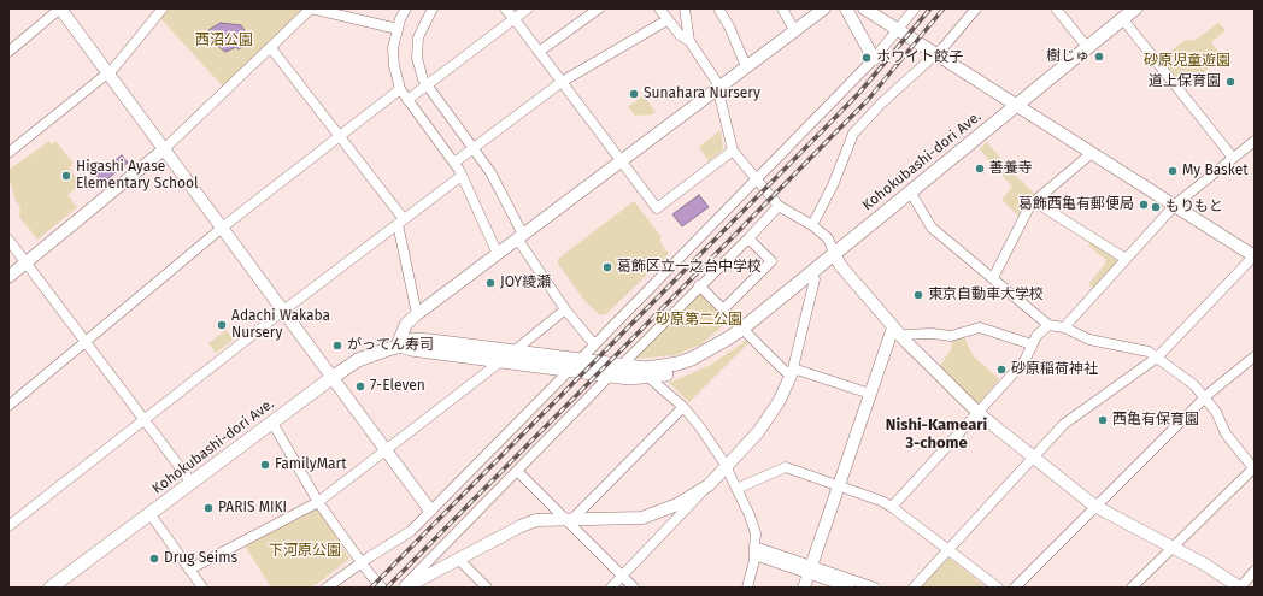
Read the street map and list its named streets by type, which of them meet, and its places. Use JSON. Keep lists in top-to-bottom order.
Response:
{
  "streets": {
    "main road": ["Kohokubashi-dori Ave."]
  },
  "districts": ["Nishi-Kameari 3-chome"],
  "parks": [
    "西沼公園",
    "砂原児童遊園",
    "砂原第二公園",
    "下河原公園"
  ],
  "places": [
    "樹じゅ",
    "ホワイト餃子",
    "道上保育園",
    "Sunahara Nursery",
    "善養寺",
    "My Basket",
    "Higashi Ayase Elementary School",
    "葛飾西亀有郵便局",
    "もりもと",
    "葛飾区立一之台中学校",
    "JOY綾瀬",
    "東京自動車大学校",
    "Adachi Wakaba Nursery",
    "がってん寿司",
    "砂原稲荷神社",
    "7-Eleven",
    "西亀有保育園",
    "FamilyMart",
    "PARIS MIKI",
    "Drug Seims"
  ]
}
